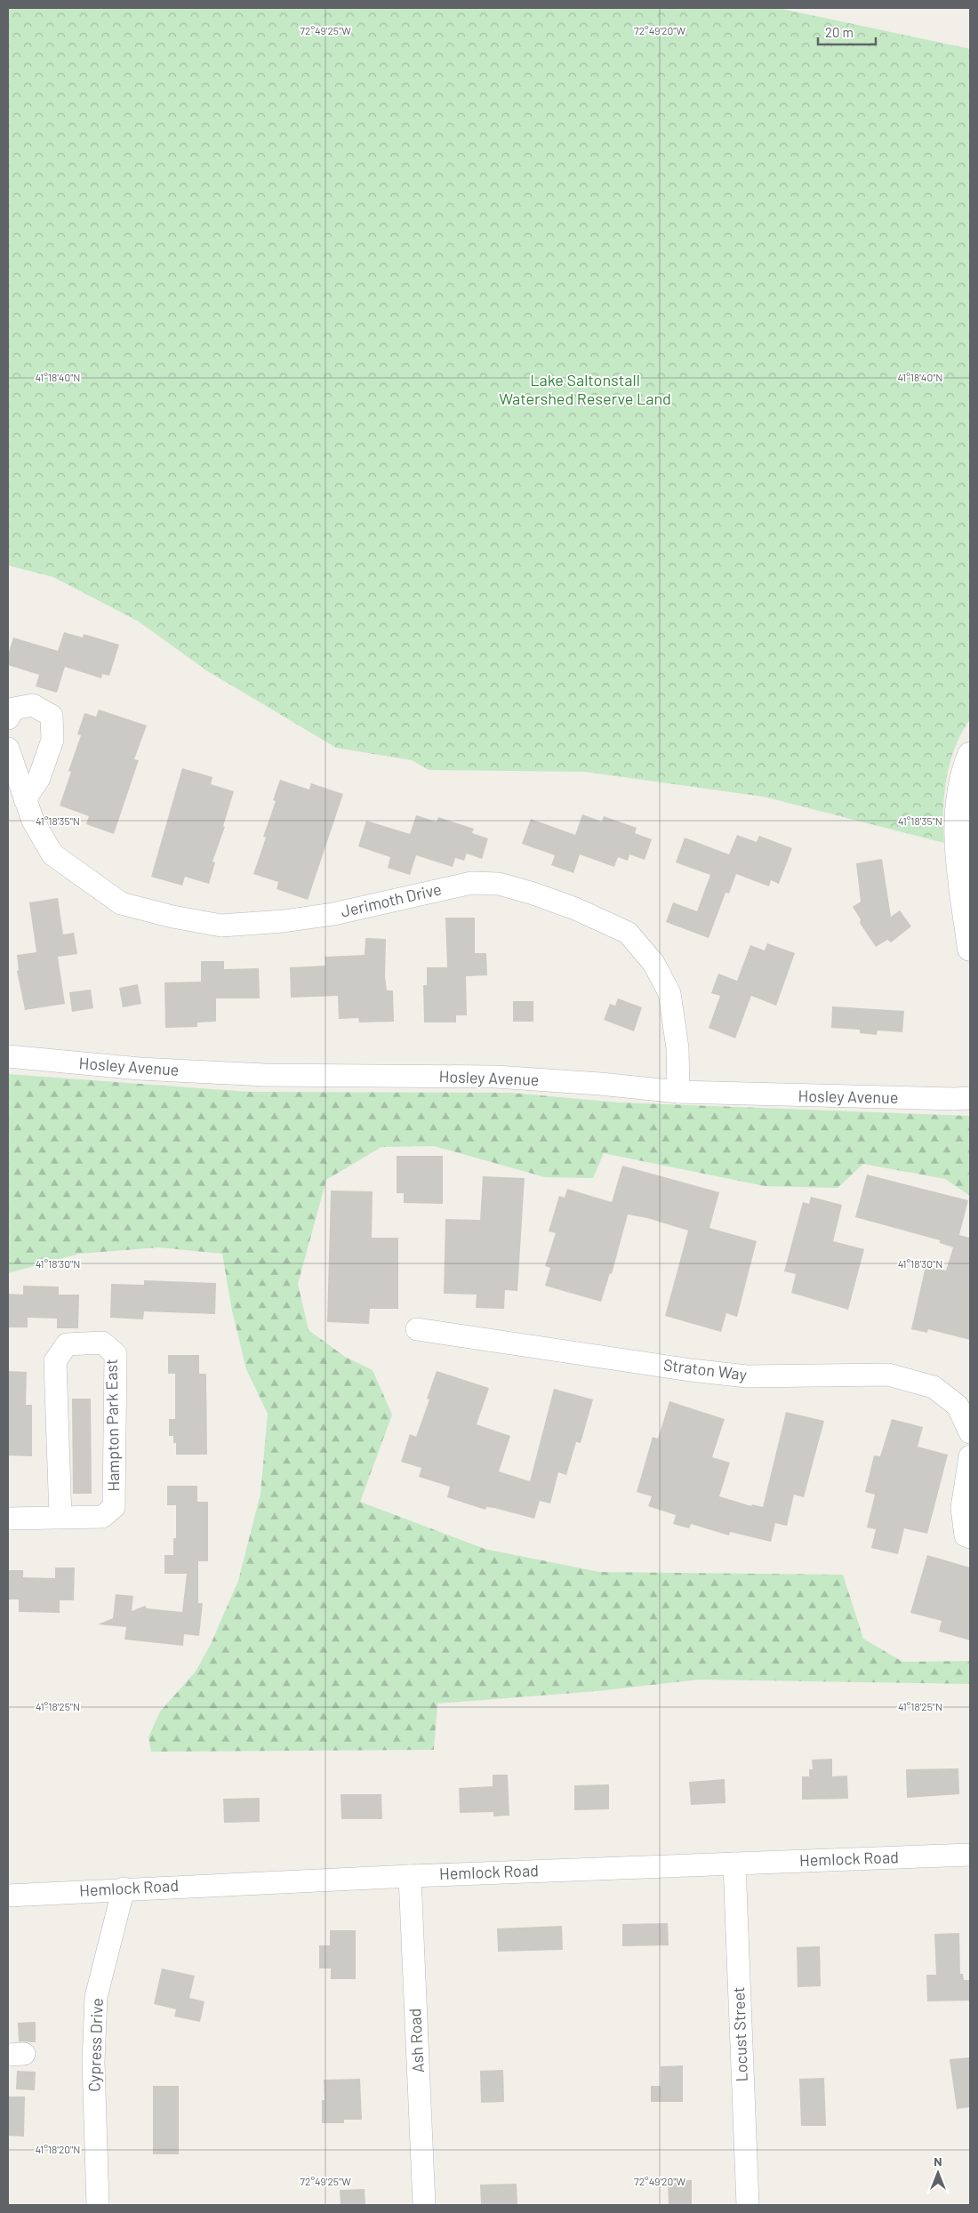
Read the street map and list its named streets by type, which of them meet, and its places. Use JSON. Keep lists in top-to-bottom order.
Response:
{
  "streets": {
    "street": [
      "Jerimoth Drive",
      "Hosley Avenue",
      "Straton Way",
      "Hampton Park East",
      "Hemlock Road",
      "Locust Street",
      "Ash Road",
      "Cypress Drive"
    ]
  },
  "crossings": [
    ["Jerimoth Drive", "Hosley Avenue"],
    ["Hemlock Road", "Locust Street"],
    ["Hemlock Road", "Ash Road"],
    ["Hemlock Road", "Cypress Drive"]
  ],
  "parks": ["Lake Saltonstall Watershed Reserve Land"],
  "scale_bar": "20 m",
  "north": "top",
  "coordinates": [
    "72°49'25\"W",
    "72°49'20\"W",
    "41°18'40\"N",
    "41°18'35\"N",
    "41°18'30\"N",
    "41°18'25\"N",
    "41°18'20\"N"
  ]
}
